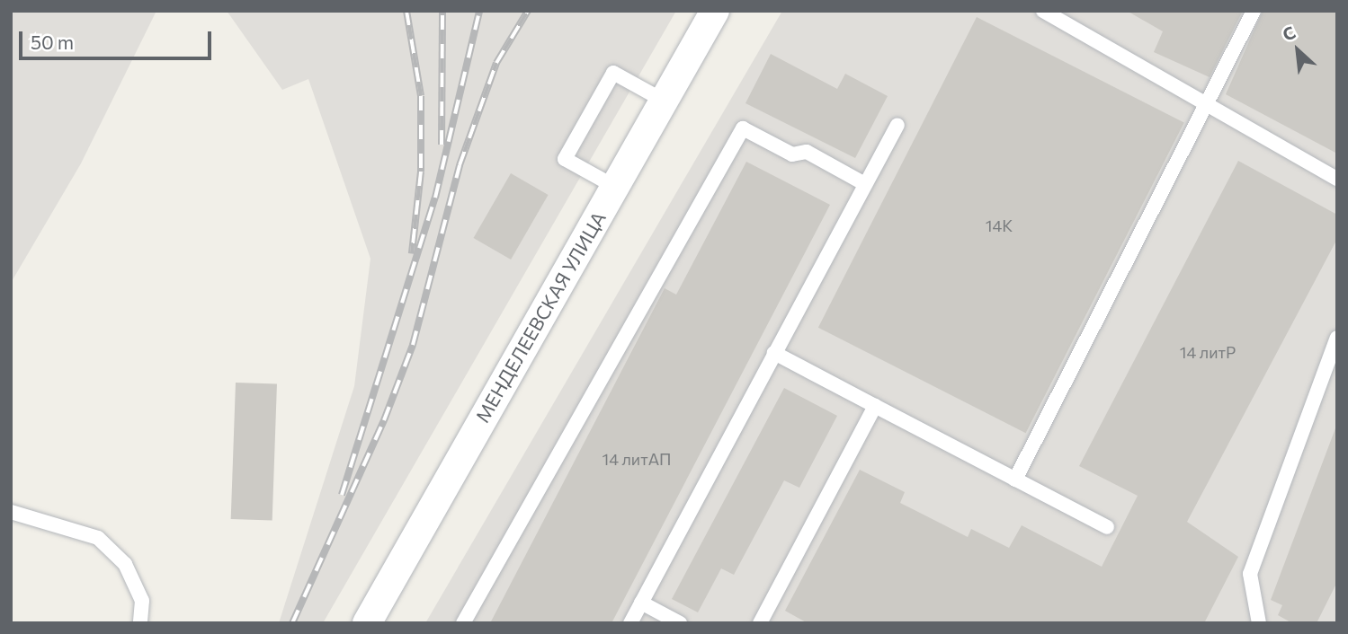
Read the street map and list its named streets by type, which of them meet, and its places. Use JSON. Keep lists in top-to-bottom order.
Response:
{
  "streets": {
    "street": ["МЕНДЕЛЕЕВСКАЯ УЛИЦА"]
  },
  "house_numbers": ["14К", "14 литР", "14 литАП"],
  "scale_bar": "50 m",
  "north": "top left"
}
